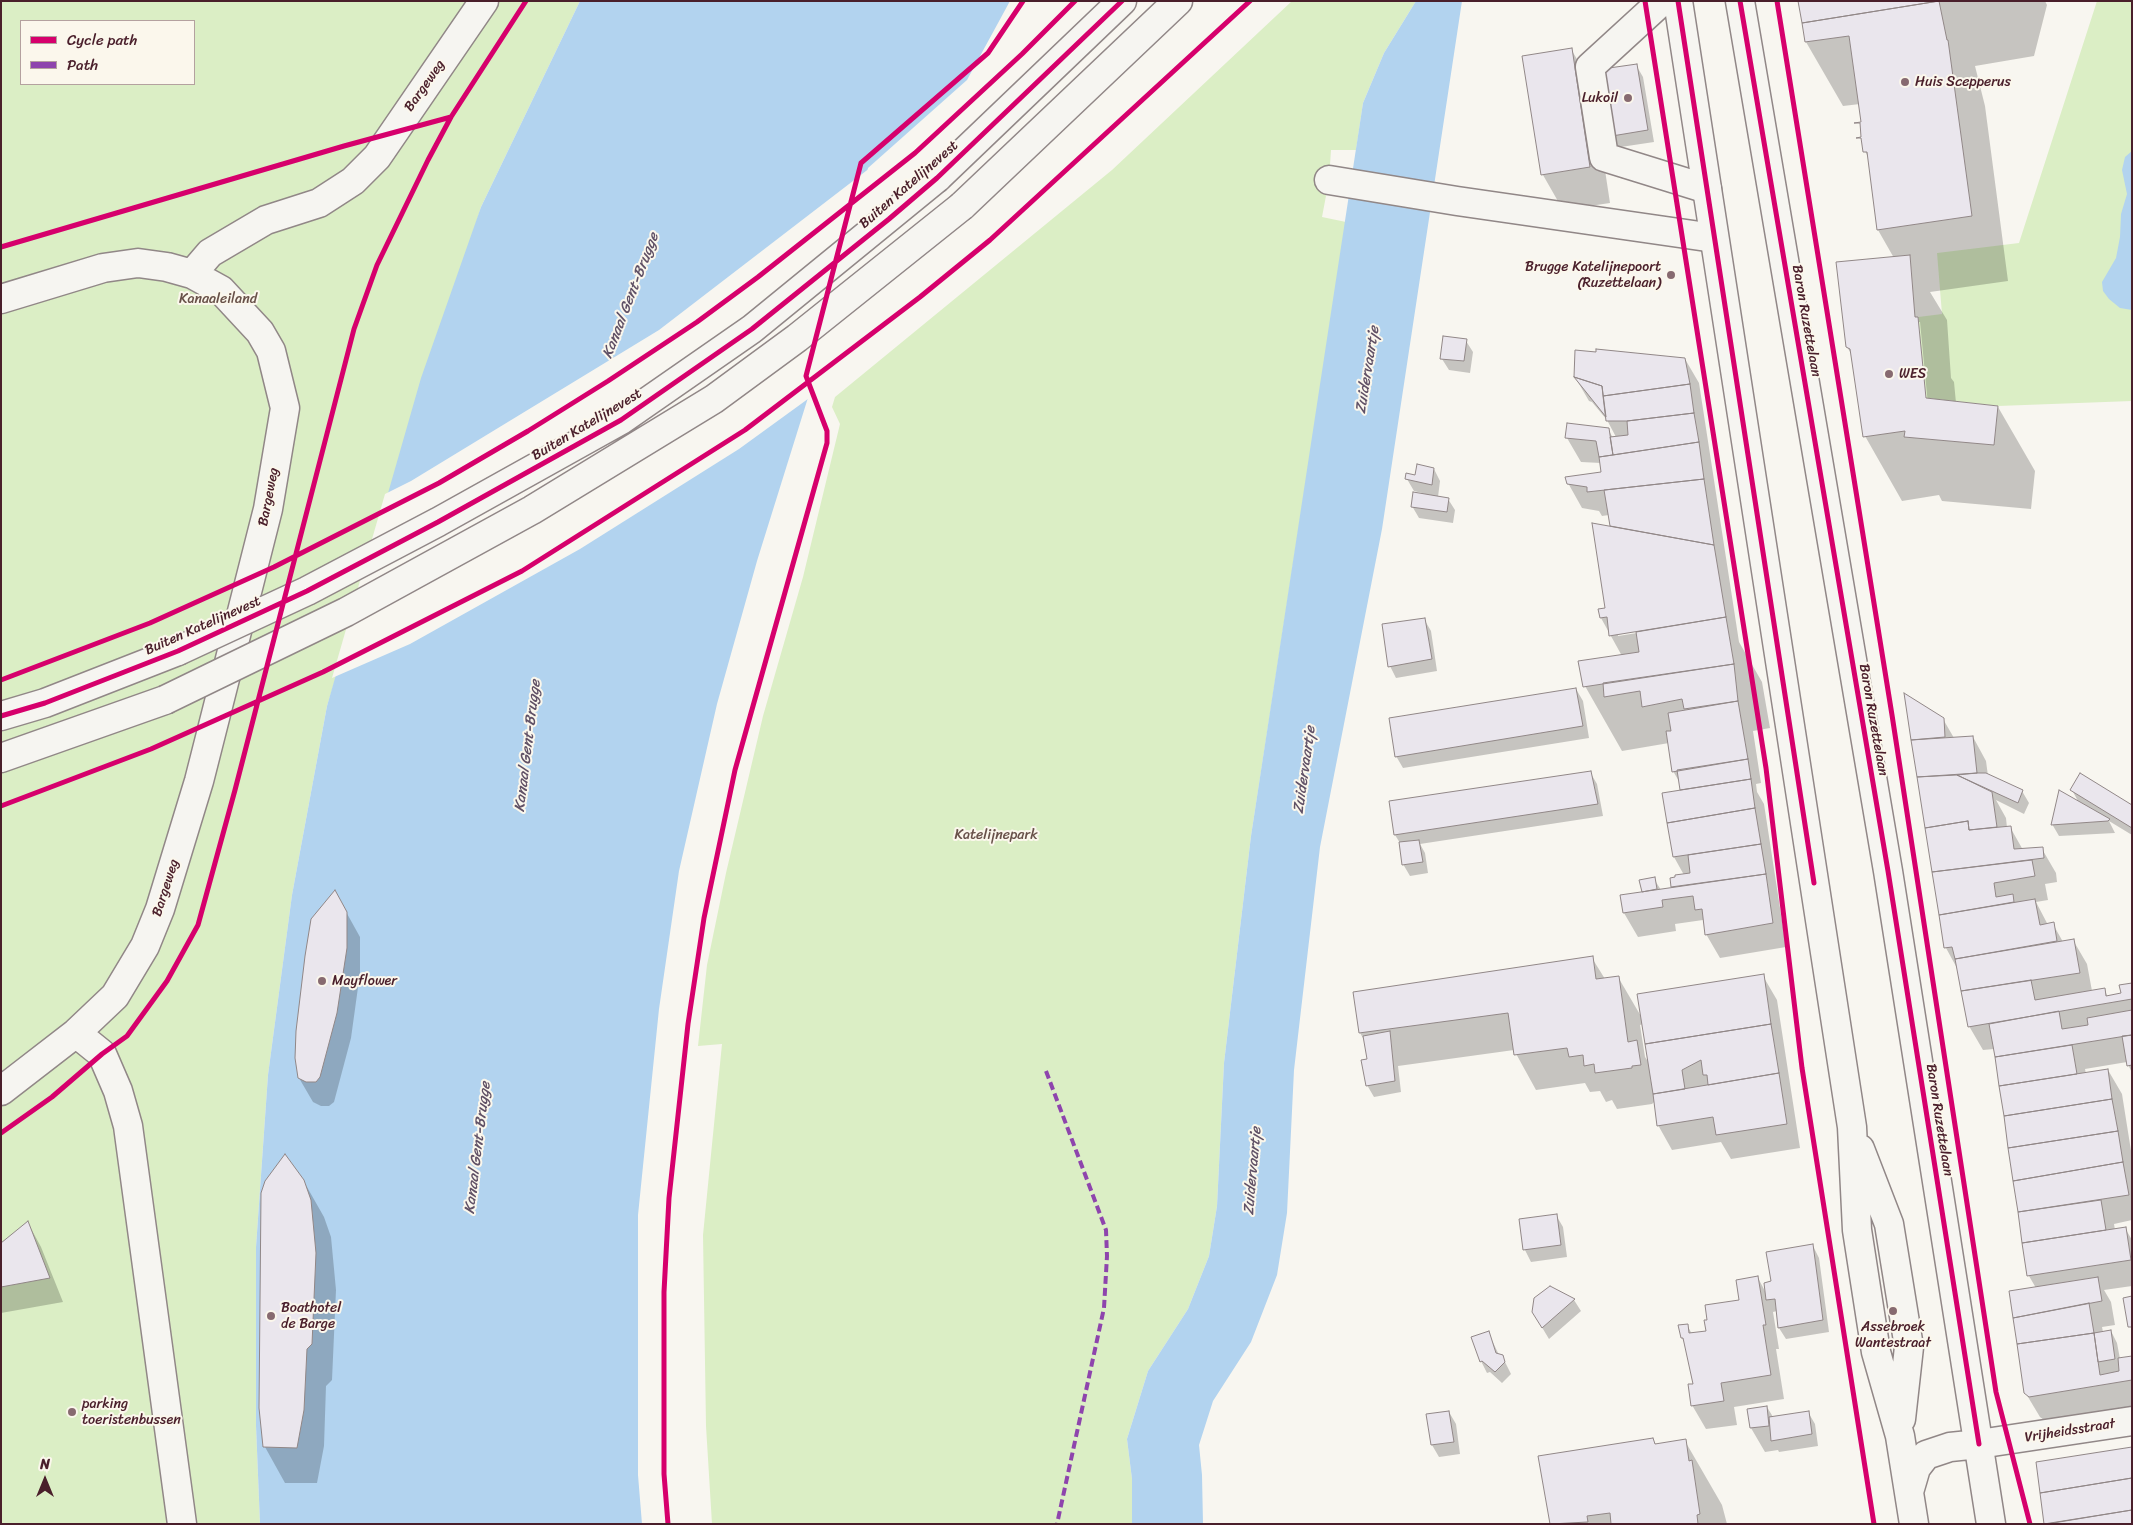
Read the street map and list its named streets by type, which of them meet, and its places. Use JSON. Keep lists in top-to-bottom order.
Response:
{
  "streets": {
    "main road": [
      "Bargeweg",
      "Buiten Katelijnevest",
      "Baron Ruzettelaan",
      "Vrijheidsstraat"
    ]
  },
  "crossings": [
    ["Baron Ruzettelaan", "Vrijheidsstraat"]
  ],
  "water": ["Kanaal Gent-Brugge", "Zuidervaartje"],
  "parks": ["Kanaaleiland", "Katelijnepark"],
  "places": [
    "Huis Scepperus",
    "Lukoil",
    "Brugge Katelijnepoort (Ruzettelaan)",
    "WES",
    "Mayflower",
    "Assebroek Wantestraat",
    "Boathotel de Barge",
    "parking toeristenbussen"
  ],
  "legend": ["Cycle path", "Path"],
  "north": "top"
}
